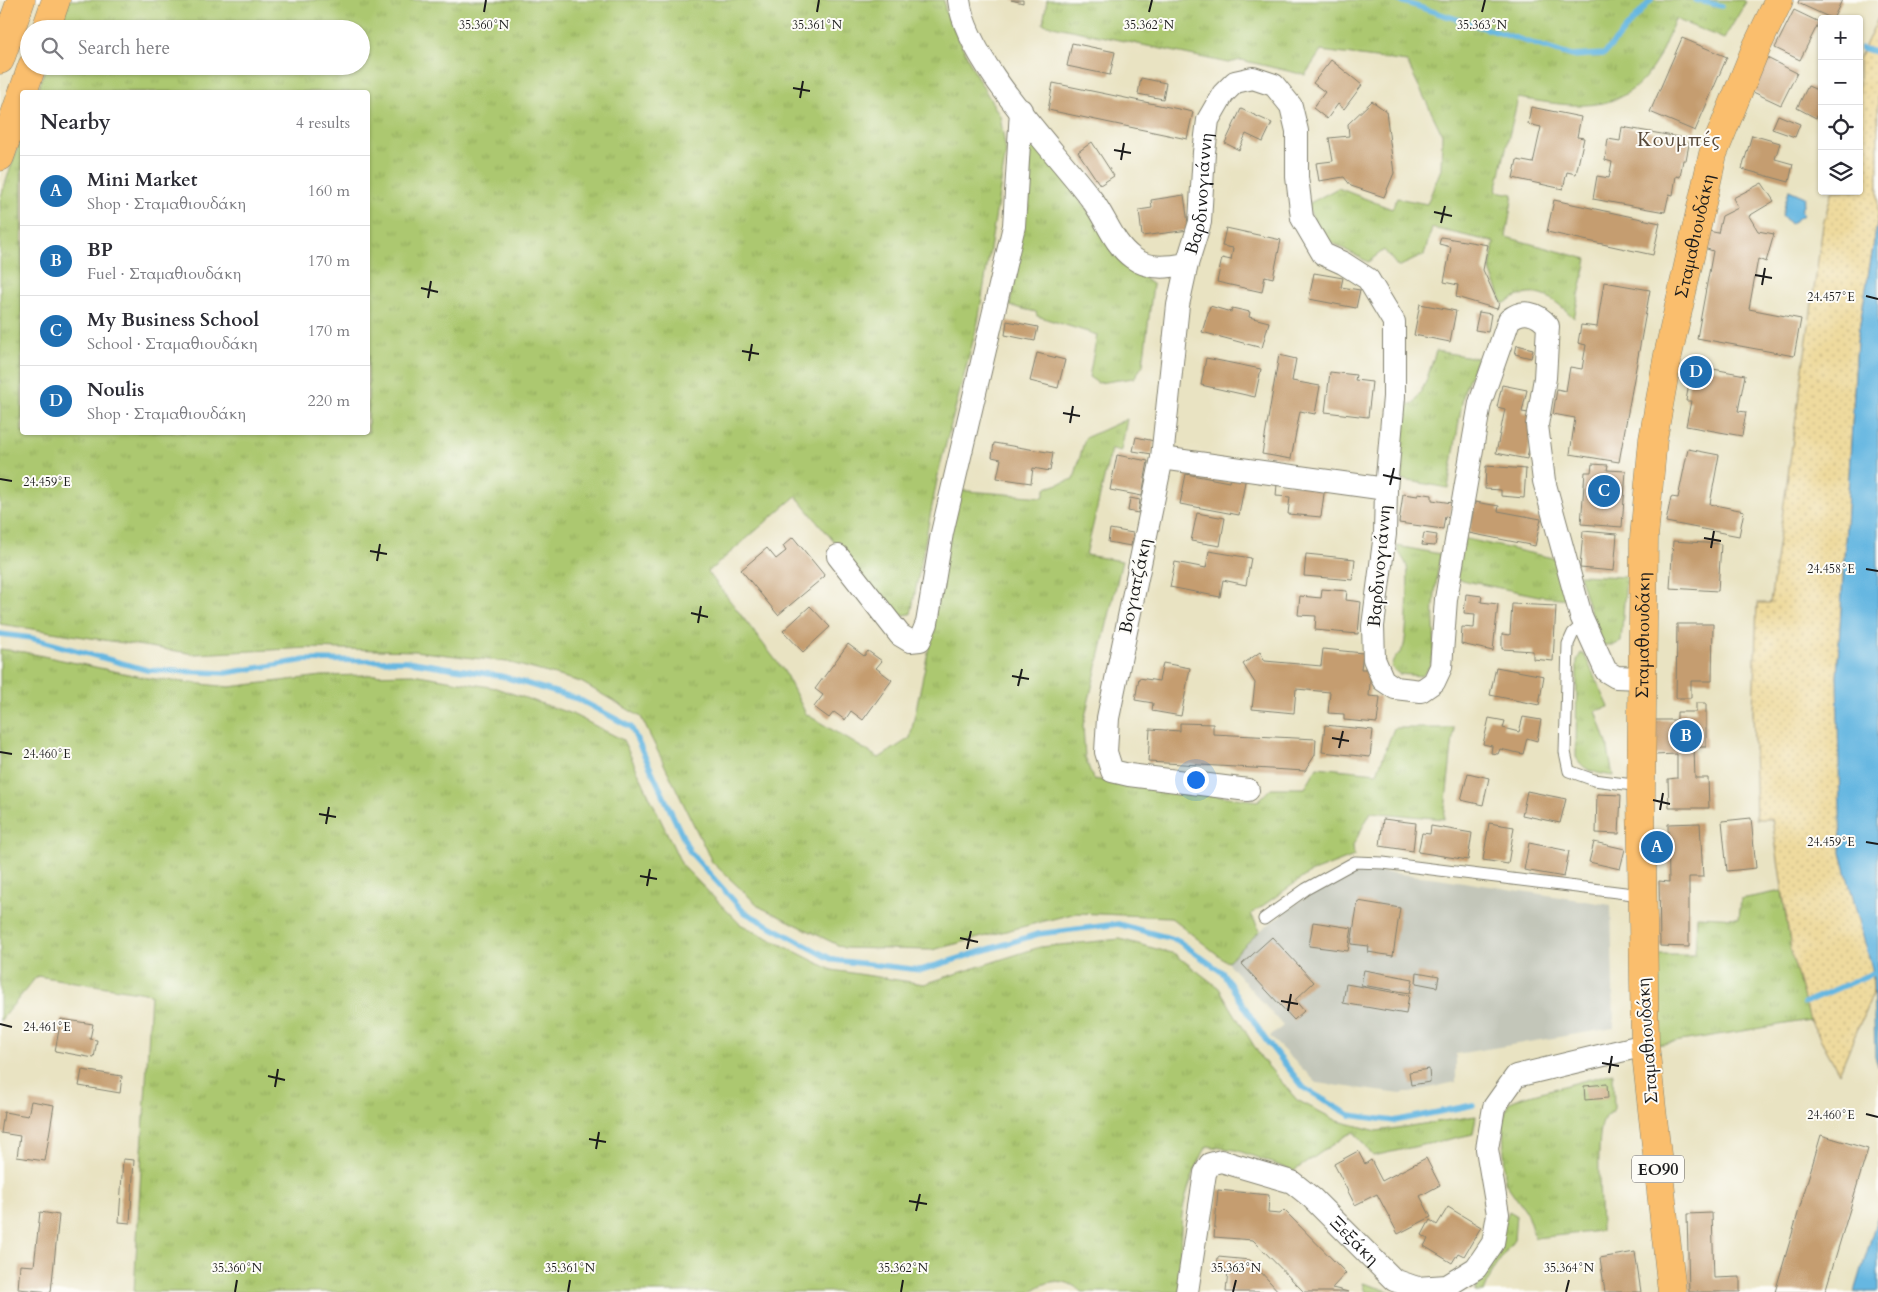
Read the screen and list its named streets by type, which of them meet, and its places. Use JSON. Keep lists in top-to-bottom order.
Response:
{
  "streets": {
    "main road": ["Σταμαθιουδάκη", "ΕΟ90"],
    "street": ["Βαρδινογιάννη", "Βογιατζάκη", "Ξεξάκη"]
  },
  "crossings": [
    ["Βαρδινογιάννη", "Σταμαθιουδάκη"],
    ["Βαρδινογιάννη", "Βογιατζάκη"],
    ["Σταμαθιουδάκη", "Ξεξάκη"]
  ],
  "districts": ["Κουμπές"],
  "page": {
    "map_buttons": ["+", "−"],
    "search": "Search here",
    "heading": ["Nearby", "4 results"],
    "list": [
      {
        "mark": "A",
        "name": "Mini Market",
        "note": "Shop · Σταμαθιουδάκη",
        "value": "160 m"
      },
      {
        "mark": "B",
        "name": "BP",
        "note": "Fuel · Σταμαθιουδάκη",
        "value": "170 m"
      },
      {
        "mark": "C",
        "name": "My Business School",
        "note": "School · Σταμαθιουδάκη",
        "value": "170 m"
      },
      {
        "mark": "D",
        "name": "Noulis",
        "note": "Shop · Σταμαθιουδάκη",
        "value": "220 m"
      }
    ],
    "pins": [
      "D",
      "C",
      "B",
      "A"
    ]
  },
  "coordinates": [
    "35.360°N",
    "35.361°N",
    "35.362°N",
    "35.363°N",
    "24.457°E",
    "24.459°E",
    "24.458°E",
    "24.460°E",
    "24.461°E",
    "35.364°N"
  ]
}
